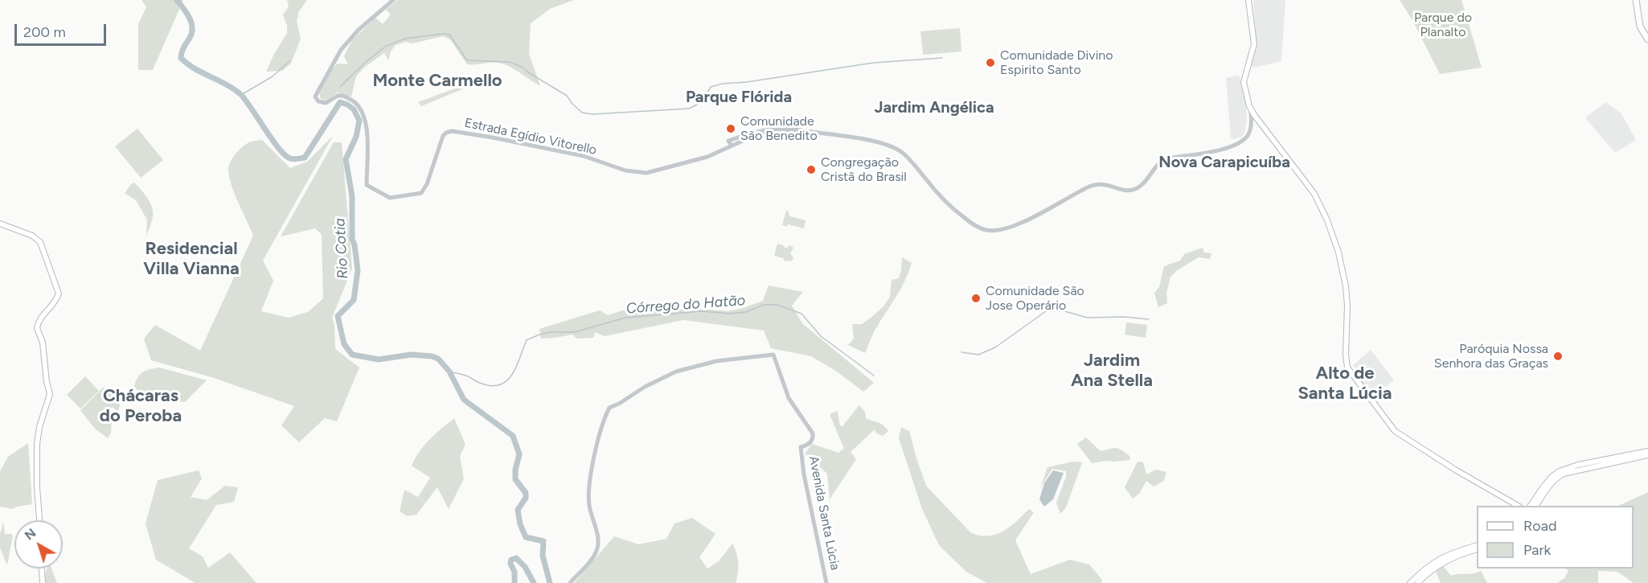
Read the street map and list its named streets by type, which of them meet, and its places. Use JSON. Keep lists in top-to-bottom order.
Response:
{
  "streets": {
    "street": ["Estrada Egídio Vitorello", "Avenida Santa Lúcia"]
  },
  "districts": [
    "Monte Carmello",
    "Parque Flórida",
    "Jardim Angélica",
    "Nova Carapicuíba",
    "Residencial Villa Vianna",
    "Jardim Ana Stella",
    "Alto de Santa Lúcia",
    "Chácaras do Peroba"
  ],
  "water": ["Rio Cotia", "Córrego do Hatão"],
  "parks": ["Parque do Planalto"],
  "places": [
    "Comunidade Divino Espirito Santo",
    "Comunidade São Benedito",
    "Congregação Cristã do Brasil",
    "Comunidade São Jose Operário",
    "Paróquia Nossa Senhora das Graças"
  ],
  "legend": ["Road", "Park"],
  "scale_bar": "200 m",
  "north": "top left"
}
